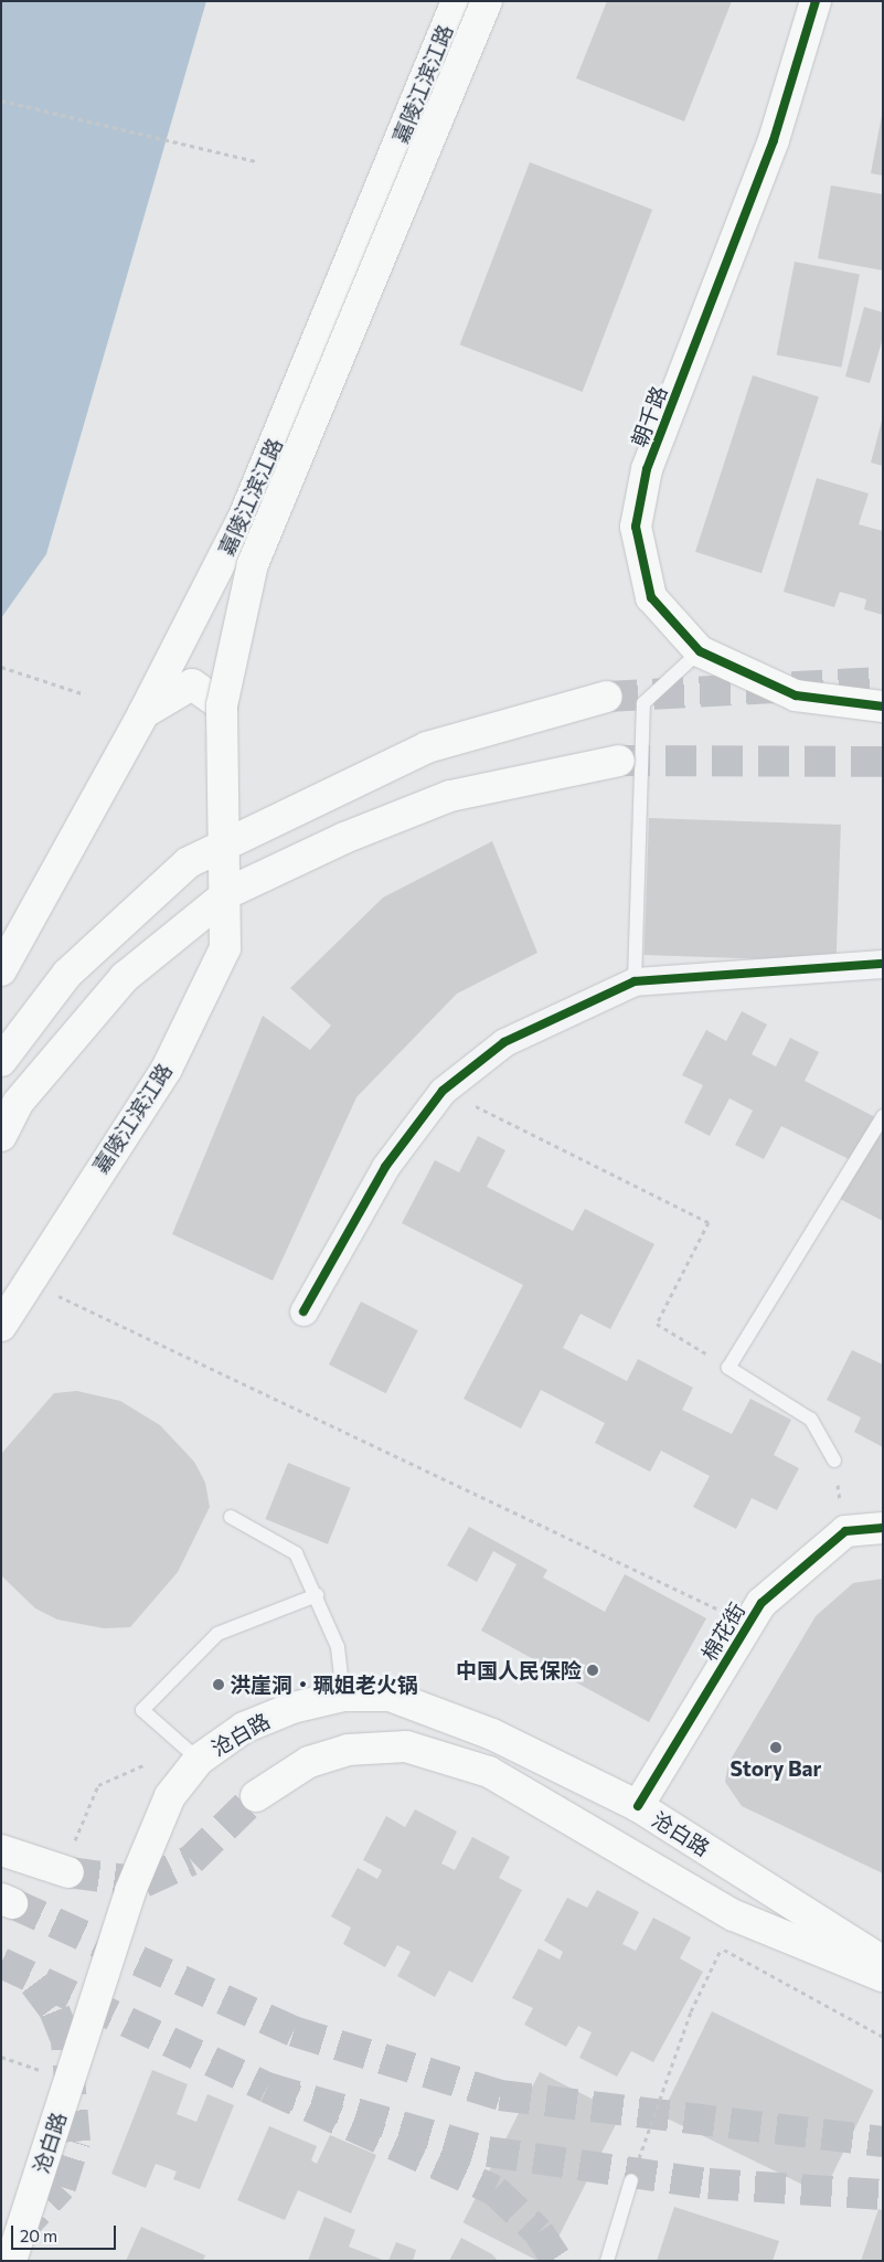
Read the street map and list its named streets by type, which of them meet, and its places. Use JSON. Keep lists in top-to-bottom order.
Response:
{
  "streets": {
    "main road": [
      "嘉陵江滨江路",
      "朝千路",
      "棉花街",
      "沧白路"
    ]
  },
  "crossings": [
    ["棉花街", "沧白路"]
  ],
  "places": ["中国人民保险", "洪崖洞‧珮姐老火锅", "Story Bar"],
  "scale_bar": "20 m"
}
